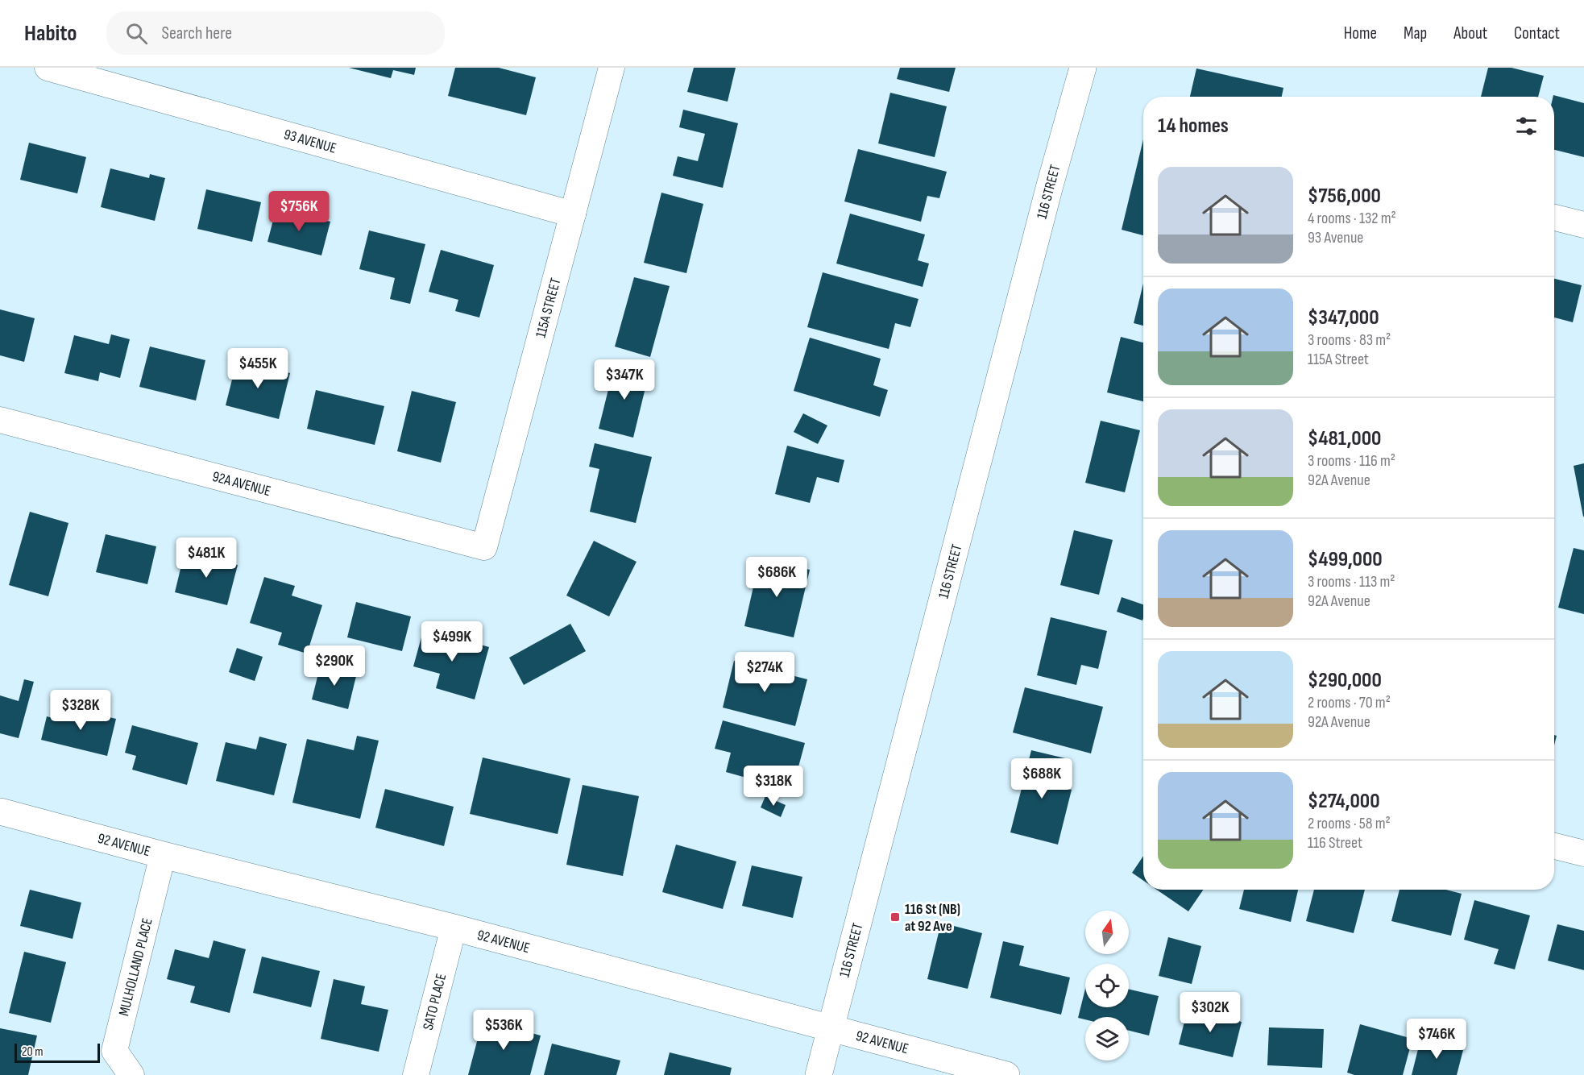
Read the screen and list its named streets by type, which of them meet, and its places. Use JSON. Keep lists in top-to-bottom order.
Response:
{
  "streets": {
    "street": [
      "93 AVENUE",
      "116 STREET",
      "115A STREET",
      "92A AVENUE",
      "92 AVENUE",
      "MULHOLLAND PLACE",
      "SATO PLACE"
    ]
  },
  "crossings": [
    ["93 AVENUE", "115A STREET"],
    ["116 STREET", "92 AVENUE"],
    ["115A STREET", "92A AVENUE"],
    ["92 AVENUE", "MULHOLLAND PLACE"],
    ["92 AVENUE", "SATO PLACE"]
  ],
  "places": {
    "transit": ["116 St (NB) at 92 Ave"]
  },
  "scale_bar": "20 m",
  "north": "top",
  "page": {
    "header": "Habito",
    "search": "Search here",
    "nav": [
      "Home",
      "Map",
      "About",
      "Contact"
    ],
    "heading": "14 homes",
    "list": [
      {
        "name": "$756,000",
        "note": "4 rooms · 132 m² · 93 Avenue"
      },
      {
        "name": "$347,000",
        "note": "3 rooms · 83 m² · 115A Street"
      },
      {
        "name": "$481,000",
        "note": "3 rooms · 116 m² · 92A Avenue"
      },
      {
        "name": "$499,000",
        "note": "3 rooms · 113 m² · 92A Avenue"
      },
      {
        "name": "$290,000",
        "note": "2 rooms · 70 m² · 92A Avenue"
      },
      {
        "name": "$274,000",
        "note": "2 rooms · 58 m² · 116 Street"
      }
    ],
    "price": [
      "$756K",
      "$455K",
      "$347K",
      "$481K",
      "$686K",
      "$499K",
      "$290K",
      "$274K",
      "$328K",
      "$688K",
      "$318K",
      "$302K",
      "$536K",
      "$746K"
    ],
    "scale": "20 m"
  }
}
